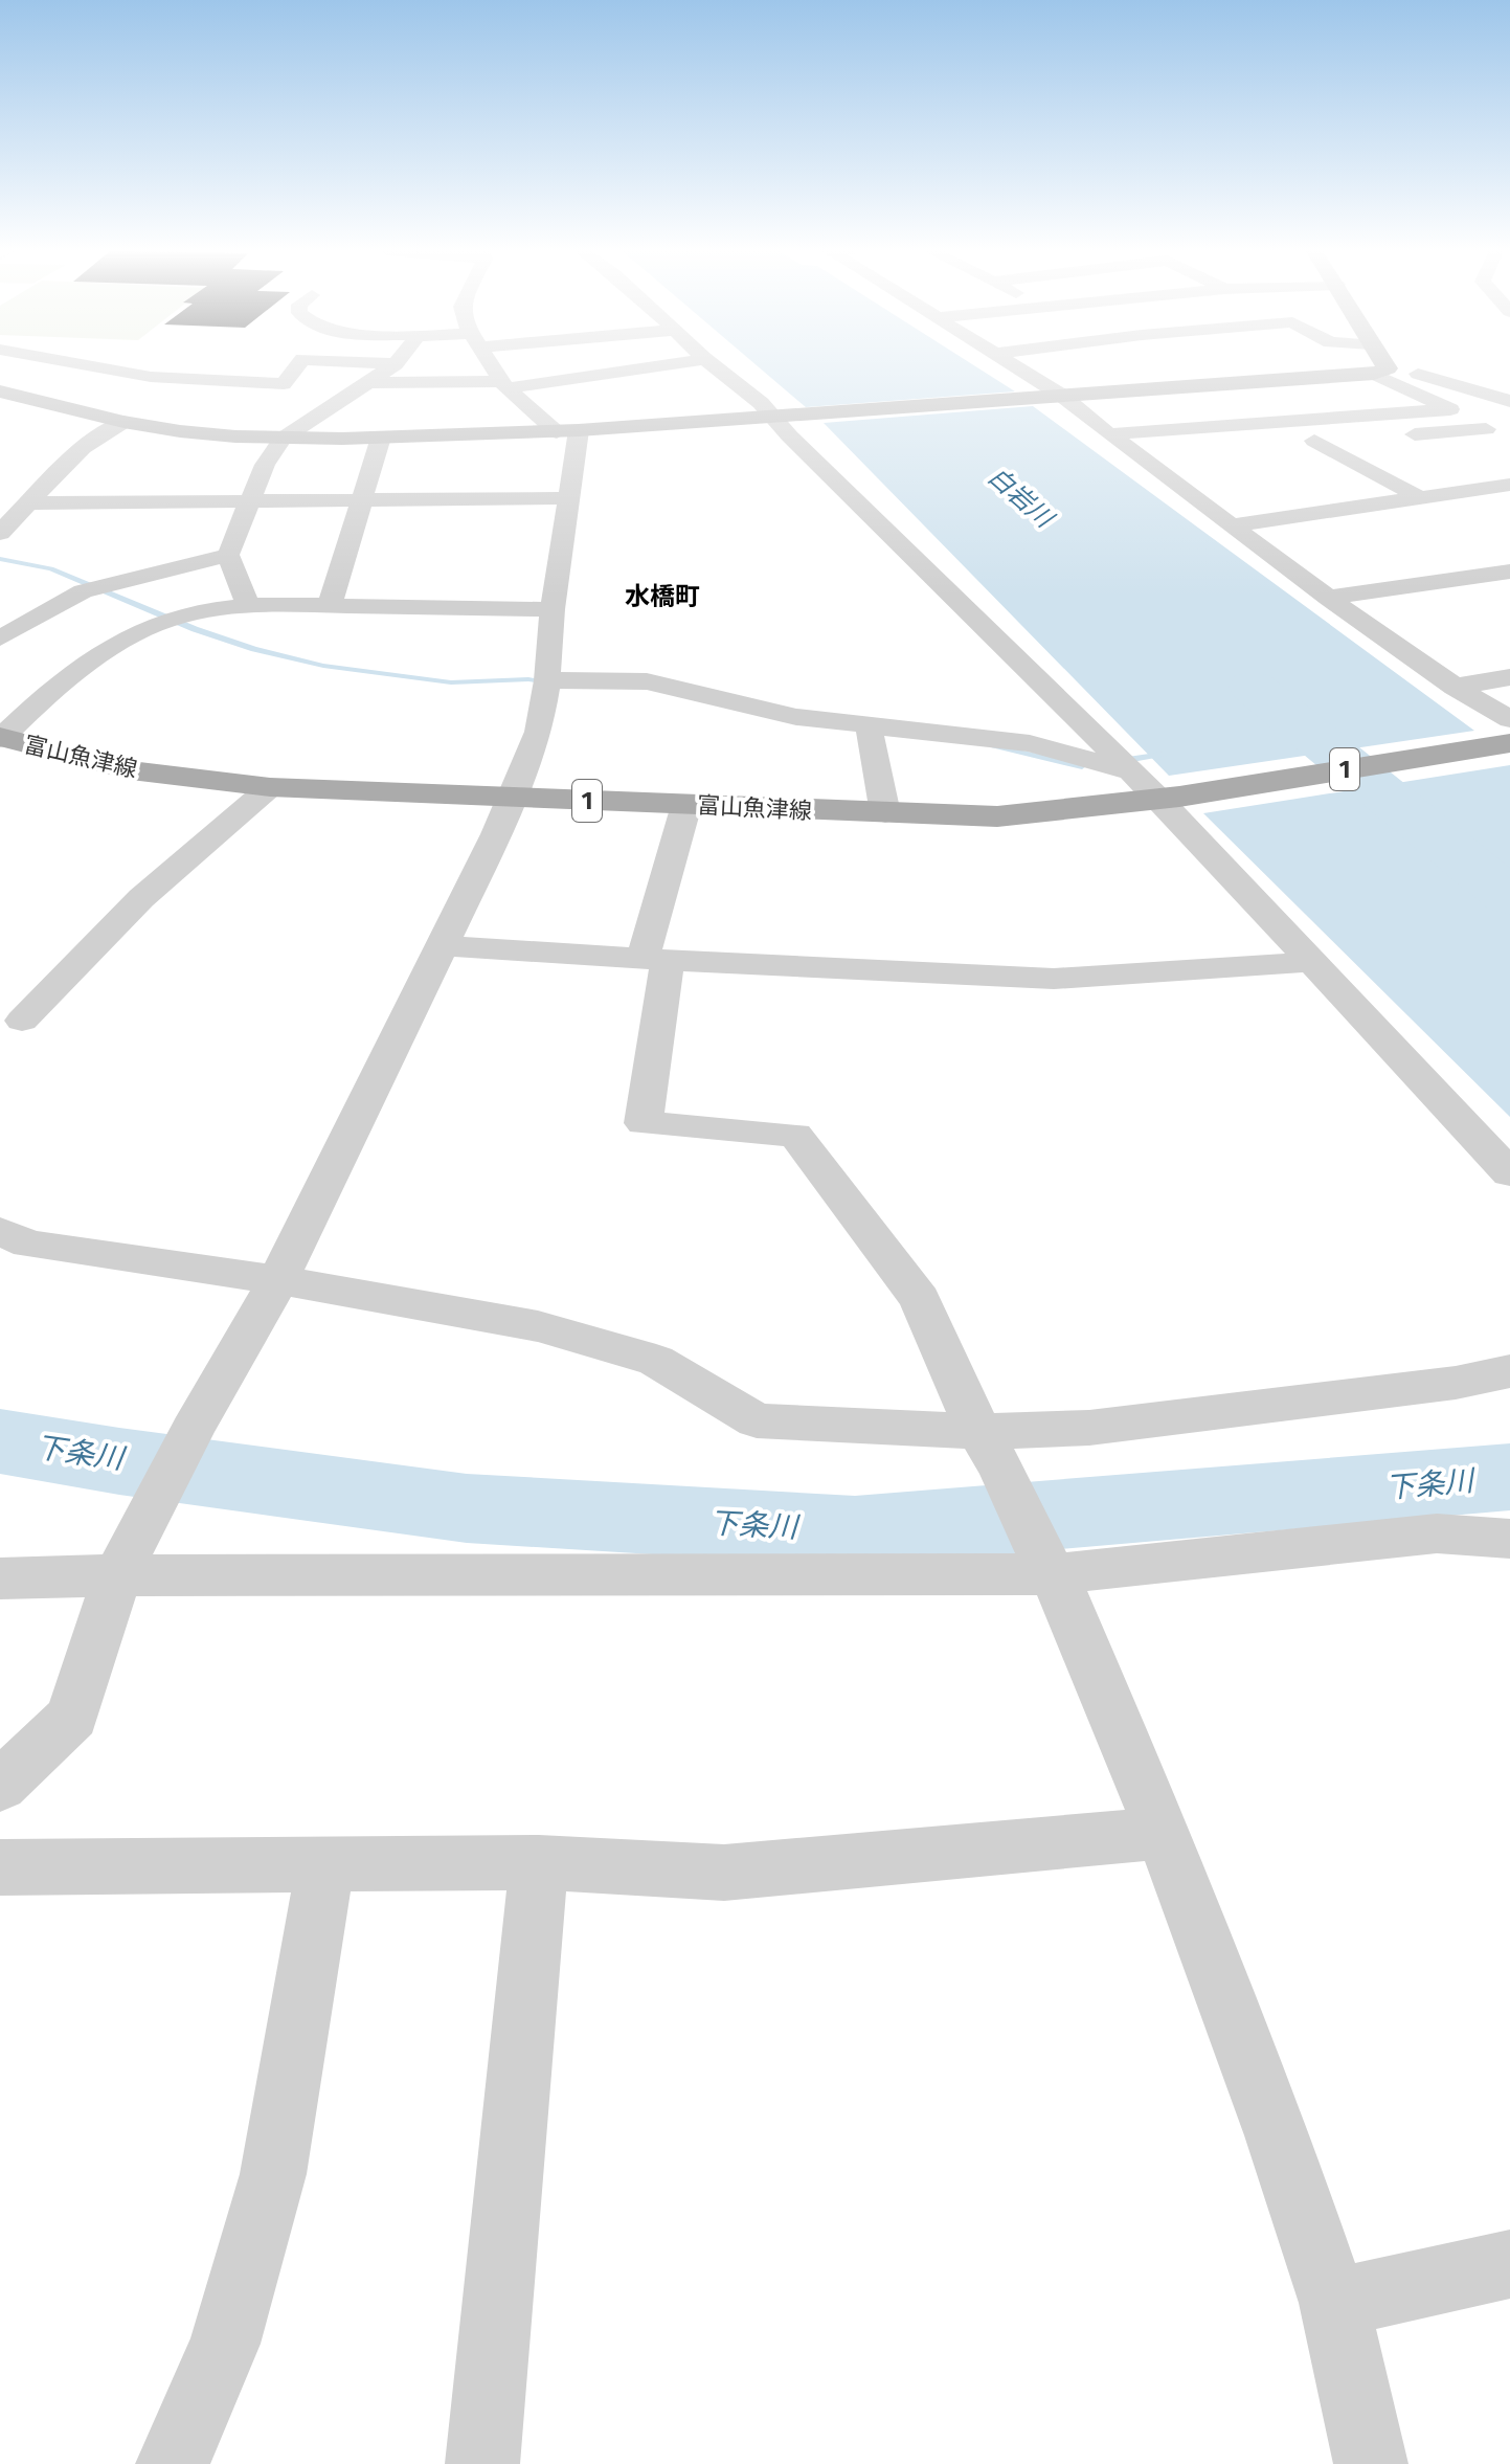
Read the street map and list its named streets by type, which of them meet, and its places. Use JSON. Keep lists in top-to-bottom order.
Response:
{
  "streets": {
    "main road": ["富山魚津線", "1"]
  },
  "districts": ["水橋町"],
  "water": ["白岩川", "下条川"]
}
